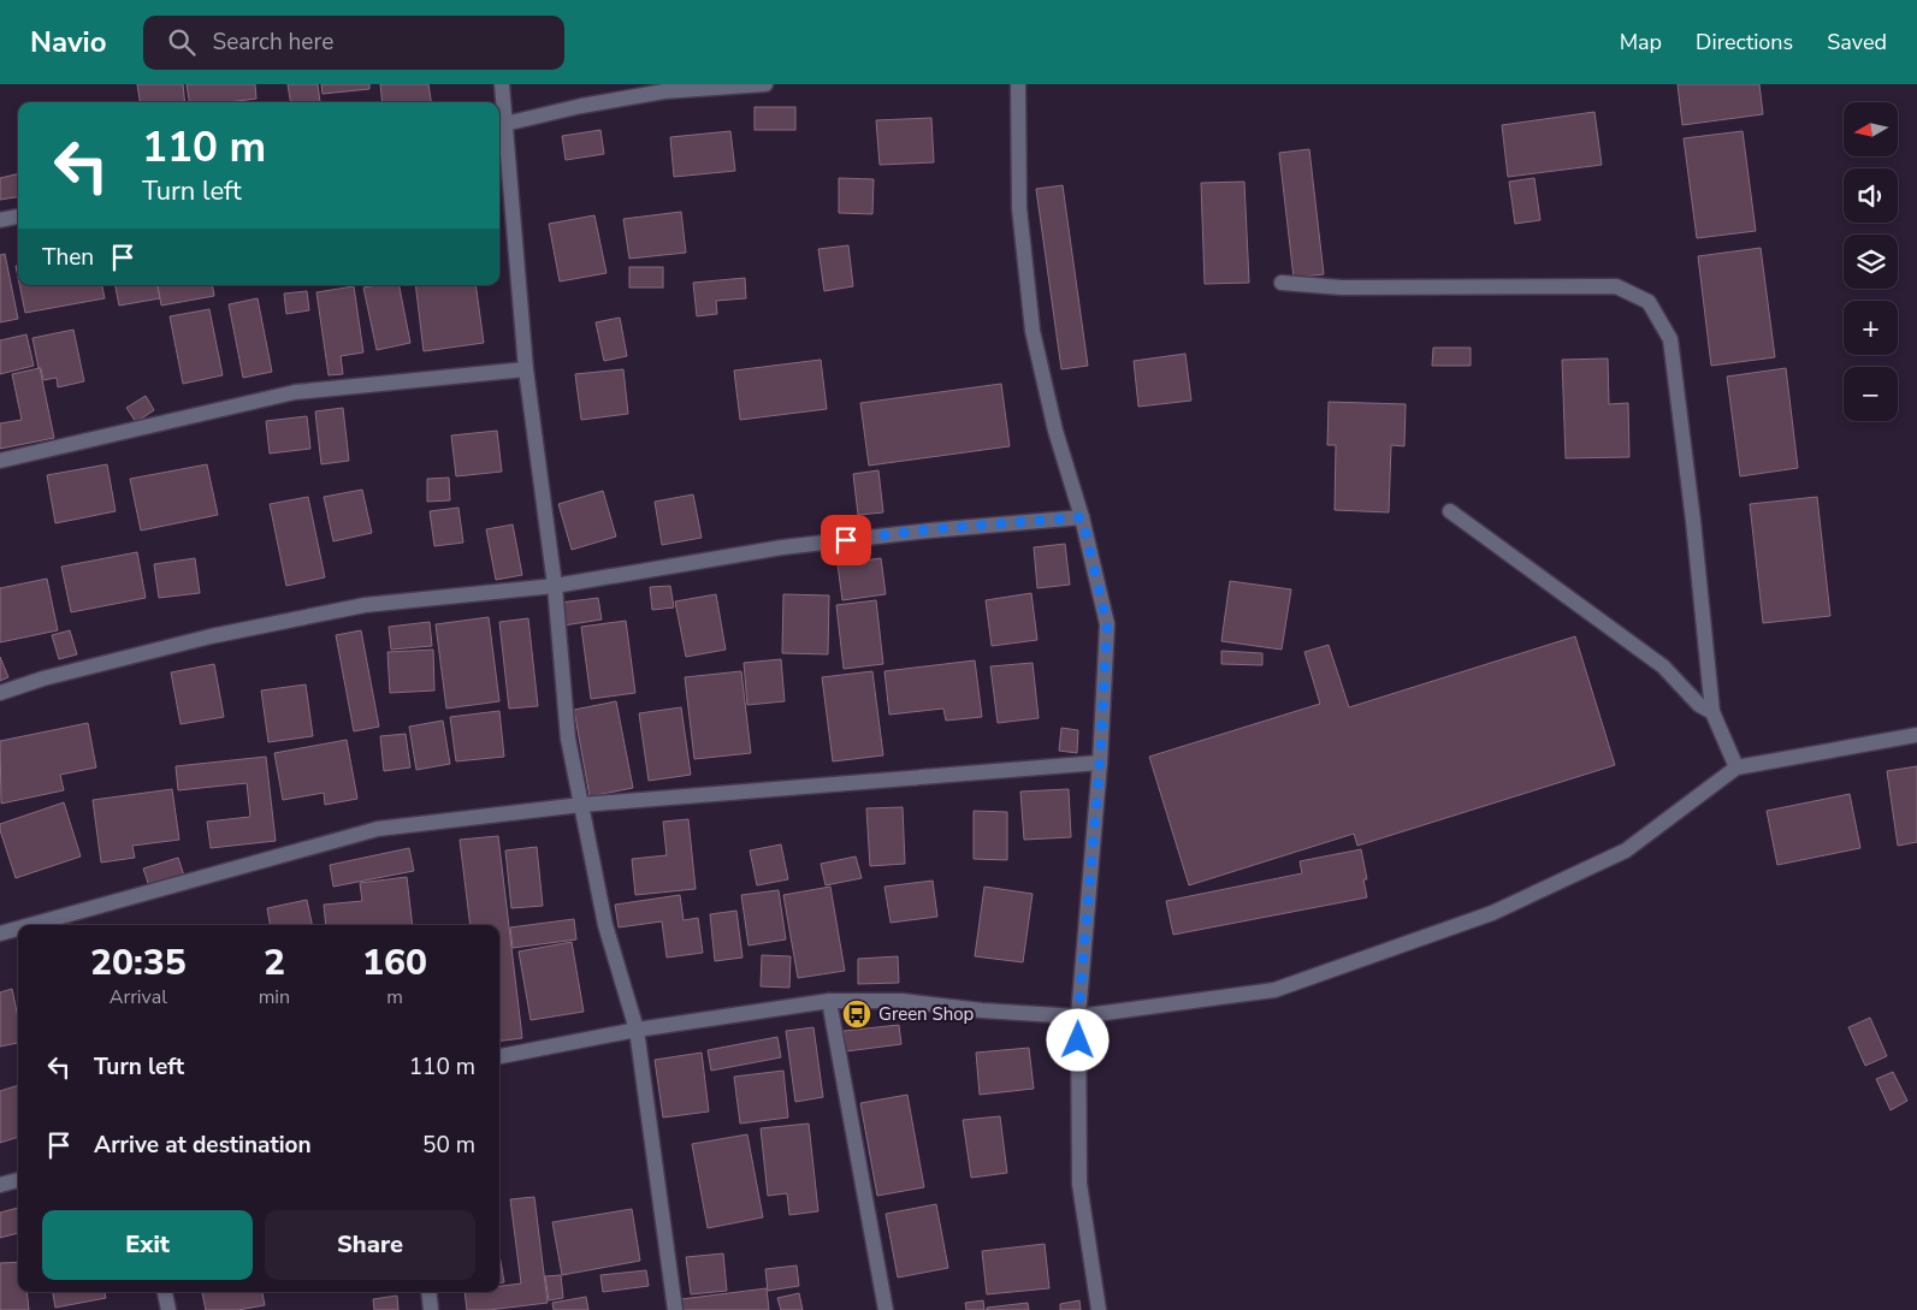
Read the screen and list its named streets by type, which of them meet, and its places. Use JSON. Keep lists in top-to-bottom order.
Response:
{
  "places": {
    "bus stop": ["Green Shop"]
  },
  "north": "left",
  "page": {
    "header": "Navio",
    "search": "Search here",
    "nav": ["Map", "Directions", "Saved"],
    "map_buttons": ["+", "−"],
    "turn": ["110 m", "Turn left"],
    "then": "Then",
    "eta": [
      "20:35",
      "Arrival",
      "2",
      "min",
      "160",
      "m"
    ],
    "list": [
      {
        "name": "Turn left",
        "value": "110 m"
      },
      {
        "name": "Arrive at destination",
        "value": "50 m"
      }
    ],
    "buttons": ["Exit", "Share"]
  }
}
